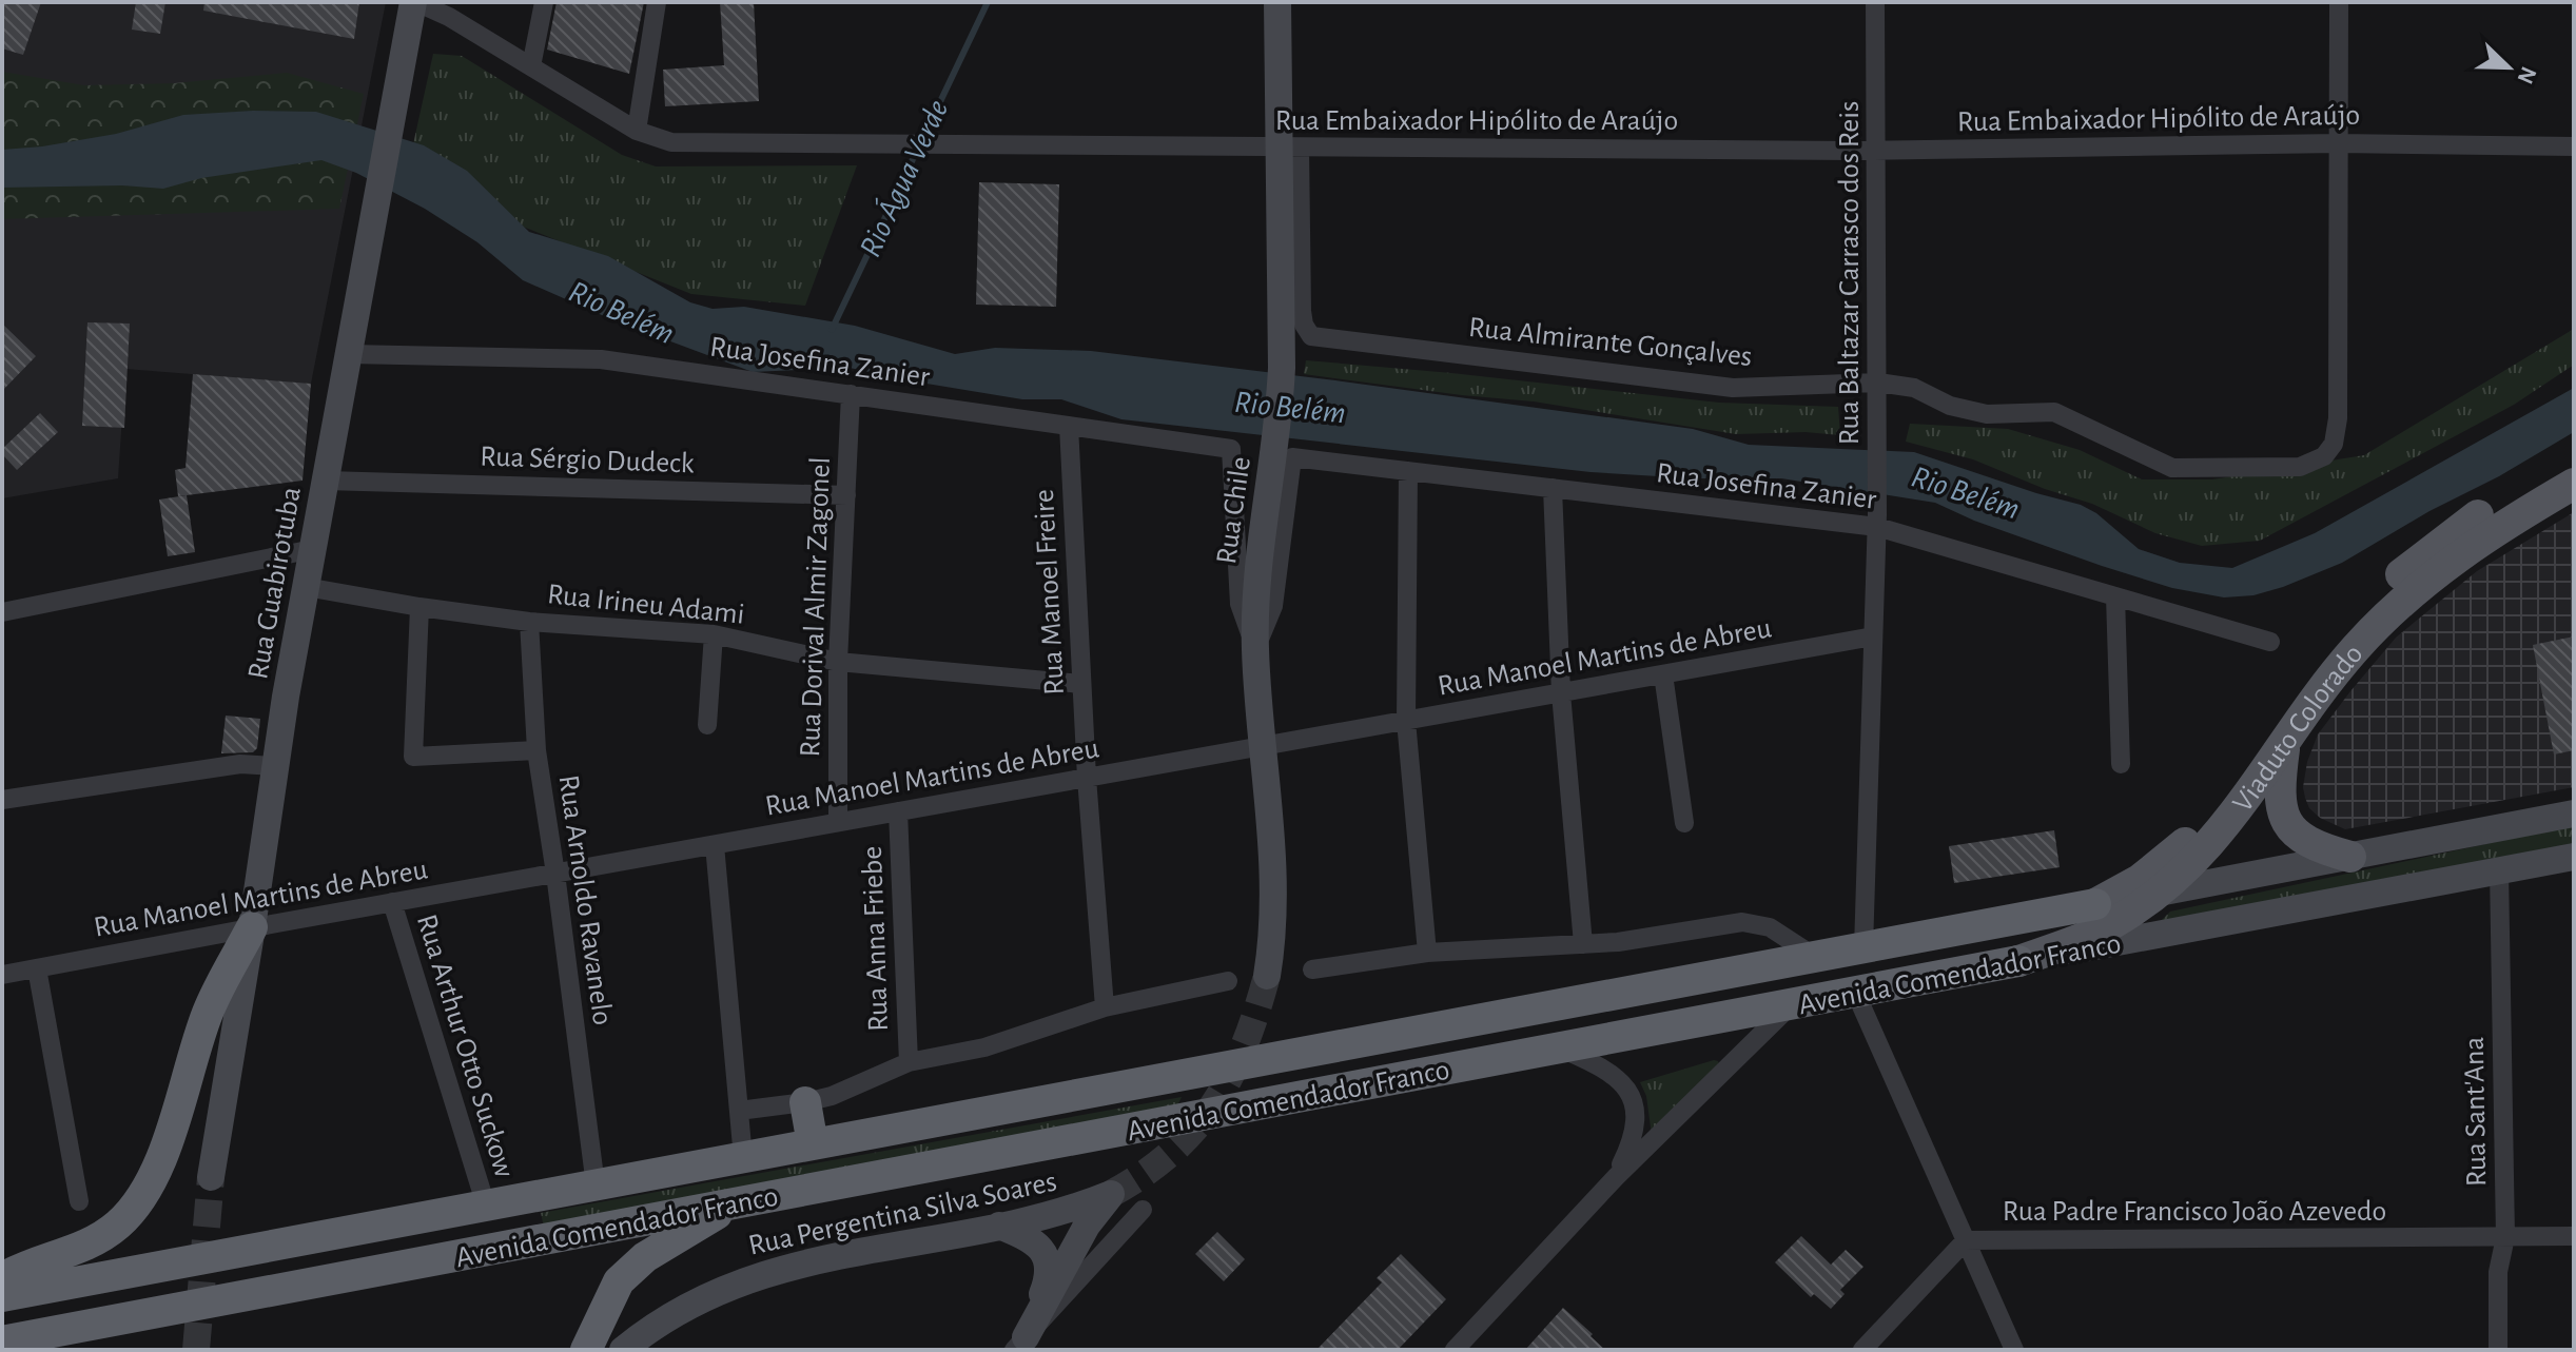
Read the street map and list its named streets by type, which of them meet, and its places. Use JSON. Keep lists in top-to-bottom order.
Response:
{
  "streets": {
    "highway": ["Avenida Comendador Franco"],
    "main road": [
      "Rua Chile",
      "Rua Guabirotuba",
      "Viaduto Colorado",
      "Rua Pergentina Silva Soares"
    ],
    "street": [
      "Rua Embaixador Hipólito de Araújo",
      "Rua Baltazar Carrasco dos Reis",
      "Rua Almirante Gonçalves",
      "Rua Josefina Zanier",
      "Rua Sérgio Dudeck",
      "Rua Manoel Freire",
      "Rua Irineu Adami",
      "Rua Dorival Almir Zagonel",
      "Rua Manoel Martins de Abreu",
      "Rua Arnoldo Ravanelo",
      "Rua Anna Friebe",
      "Rua Arthur Otto Suckow",
      "Rua Sant'Ana",
      "Rua Padre Francisco João Azevedo"
    ]
  },
  "crossings": [
    ["Rua Embaixador Hipólito de Araújo", "Rua Baltazar Carrasco dos Reis"],
    ["Rua Embaixador Hipólito de Araújo", "Rua Almirante Gonçalves"],
    ["Rua Embaixador Hipólito de Araújo", "Rua Chile"],
    ["Rua Embaixador Hipólito de Araújo", "Rua Guabirotuba"],
    ["Rua Baltazar Carrasco dos Reis", "Rua Almirante Gonçalves"],
    ["Rua Baltazar Carrasco dos Reis", "Rua Josefina Zanier"],
    ["Rua Baltazar Carrasco dos Reis", "Rua Manoel Martins de Abreu"],
    ["Rua Baltazar Carrasco dos Reis", "Avenida Comendador Franco"],
    ["Rua Almirante Gonçalves", "Rua Chile"],
    ["Rua Josefina Zanier", "Rua Chile"],
    ["Rua Josefina Zanier", "Rua Guabirotuba"],
    ["Rua Josefina Zanier", "Rua Manoel Freire"],
    ["Rua Josefina Zanier", "Rua Dorival Almir Zagonel"],
    ["Rua Sérgio Dudeck", "Rua Guabirotuba"],
    ["Rua Sérgio Dudeck", "Rua Dorival Almir Zagonel"],
    ["Rua Chile", "Rua Manoel Martins de Abreu"],
    ["Rua Guabirotuba", "Rua Irineu Adami"],
    ["Rua Guabirotuba", "Rua Manoel Martins de Abreu"],
    ["Rua Manoel Freire", "Rua Irineu Adami"],
    ["Rua Manoel Freire", "Rua Manoel Martins de Abreu"],
    ["Rua Irineu Adami", "Rua Dorival Almir Zagonel"],
    ["Rua Irineu Adami", "Rua Arnoldo Ravanelo"],
    ["Rua Dorival Almir Zagonel", "Rua Manoel Martins de Abreu"],
    ["Rua Manoel Martins de Abreu", "Rua Arnoldo Ravanelo"],
    ["Rua Manoel Martins de Abreu", "Rua Anna Friebe"],
    ["Rua Manoel Martins de Abreu", "Rua Arthur Otto Suckow"],
    ["Viaduto Colorado", "Avenida Comendador Franco"],
    ["Rua Arnoldo Ravanelo", "Avenida Comendador Franco"],
    ["Avenida Comendador Franco", "Rua Arthur Otto Suckow"],
    ["Avenida Comendador Franco", "Rua Sant'Ana"],
    ["Rua Sant'Ana", "Rua Padre Francisco João Azevedo"]
  ],
  "water": ["Rio Água Verde", "Rio Belém"],
  "north": "bottom right"
}
